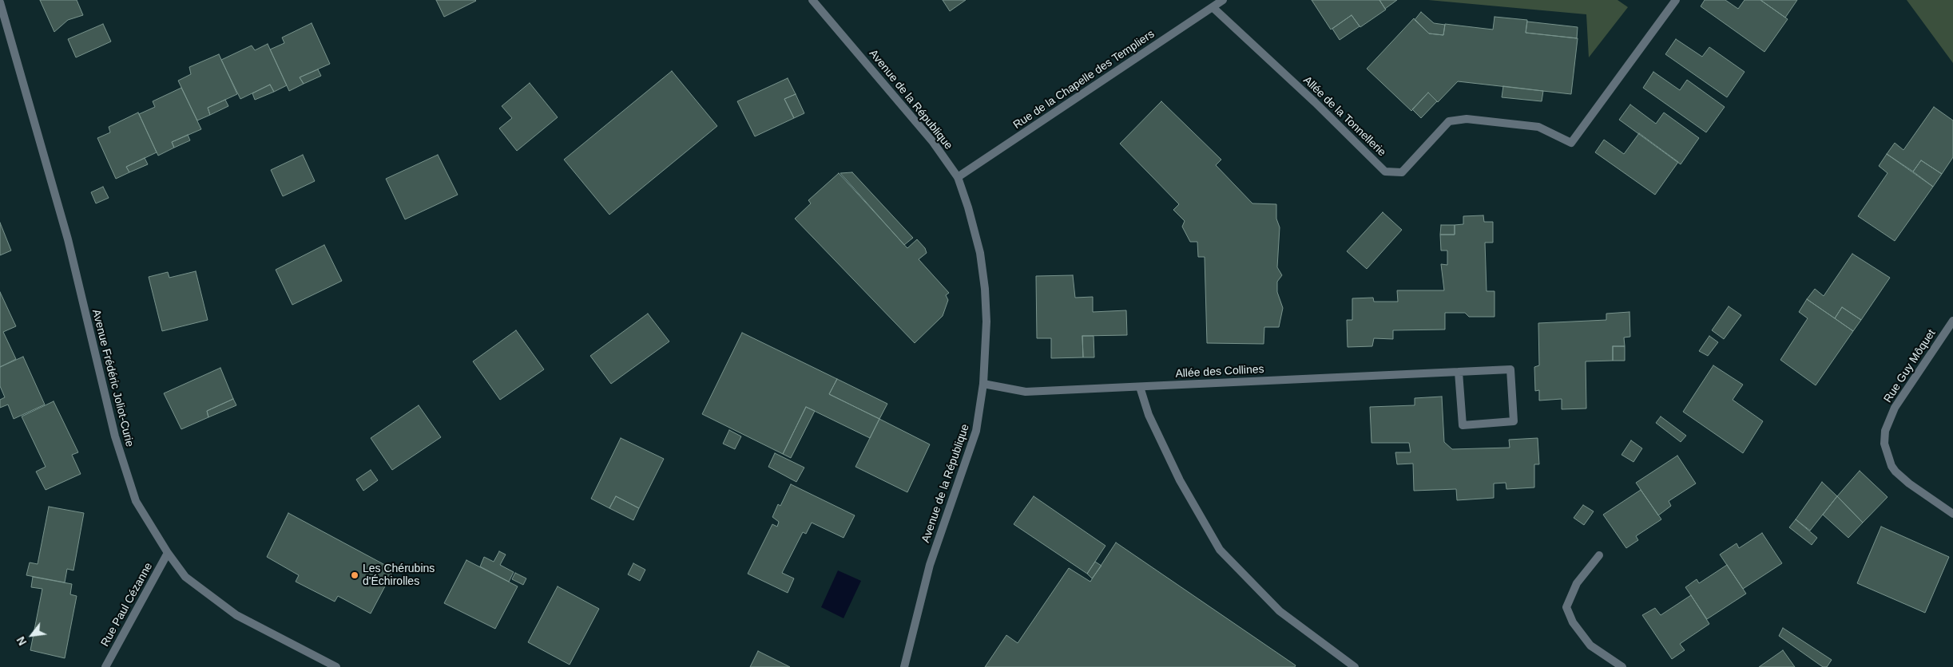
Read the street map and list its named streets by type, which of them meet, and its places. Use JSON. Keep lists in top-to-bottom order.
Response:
{
  "streets": {
    "street": [
      "Rue de la Chapelle des Templiers",
      "Avenue de la République",
      "Allée de la Tonnellerie",
      "Rue Guy Môquet",
      "Allée des Collines",
      "Avenue Frédéric Joliot-Curie",
      "Rue Paul Cézanne"
    ]
  },
  "crossings": [
    ["Rue de la Chapelle des Templiers", "Avenue de la République"],
    ["Rue de la Chapelle des Templiers", "Allée de la Tonnellerie"],
    ["Avenue de la République", "Allée des Collines"],
    ["Avenue Frédéric Joliot-Curie", "Rue Paul Cézanne"]
  ],
  "places": ["Les Chérubins d'Échirolles"],
  "north": "bottom left"
}
